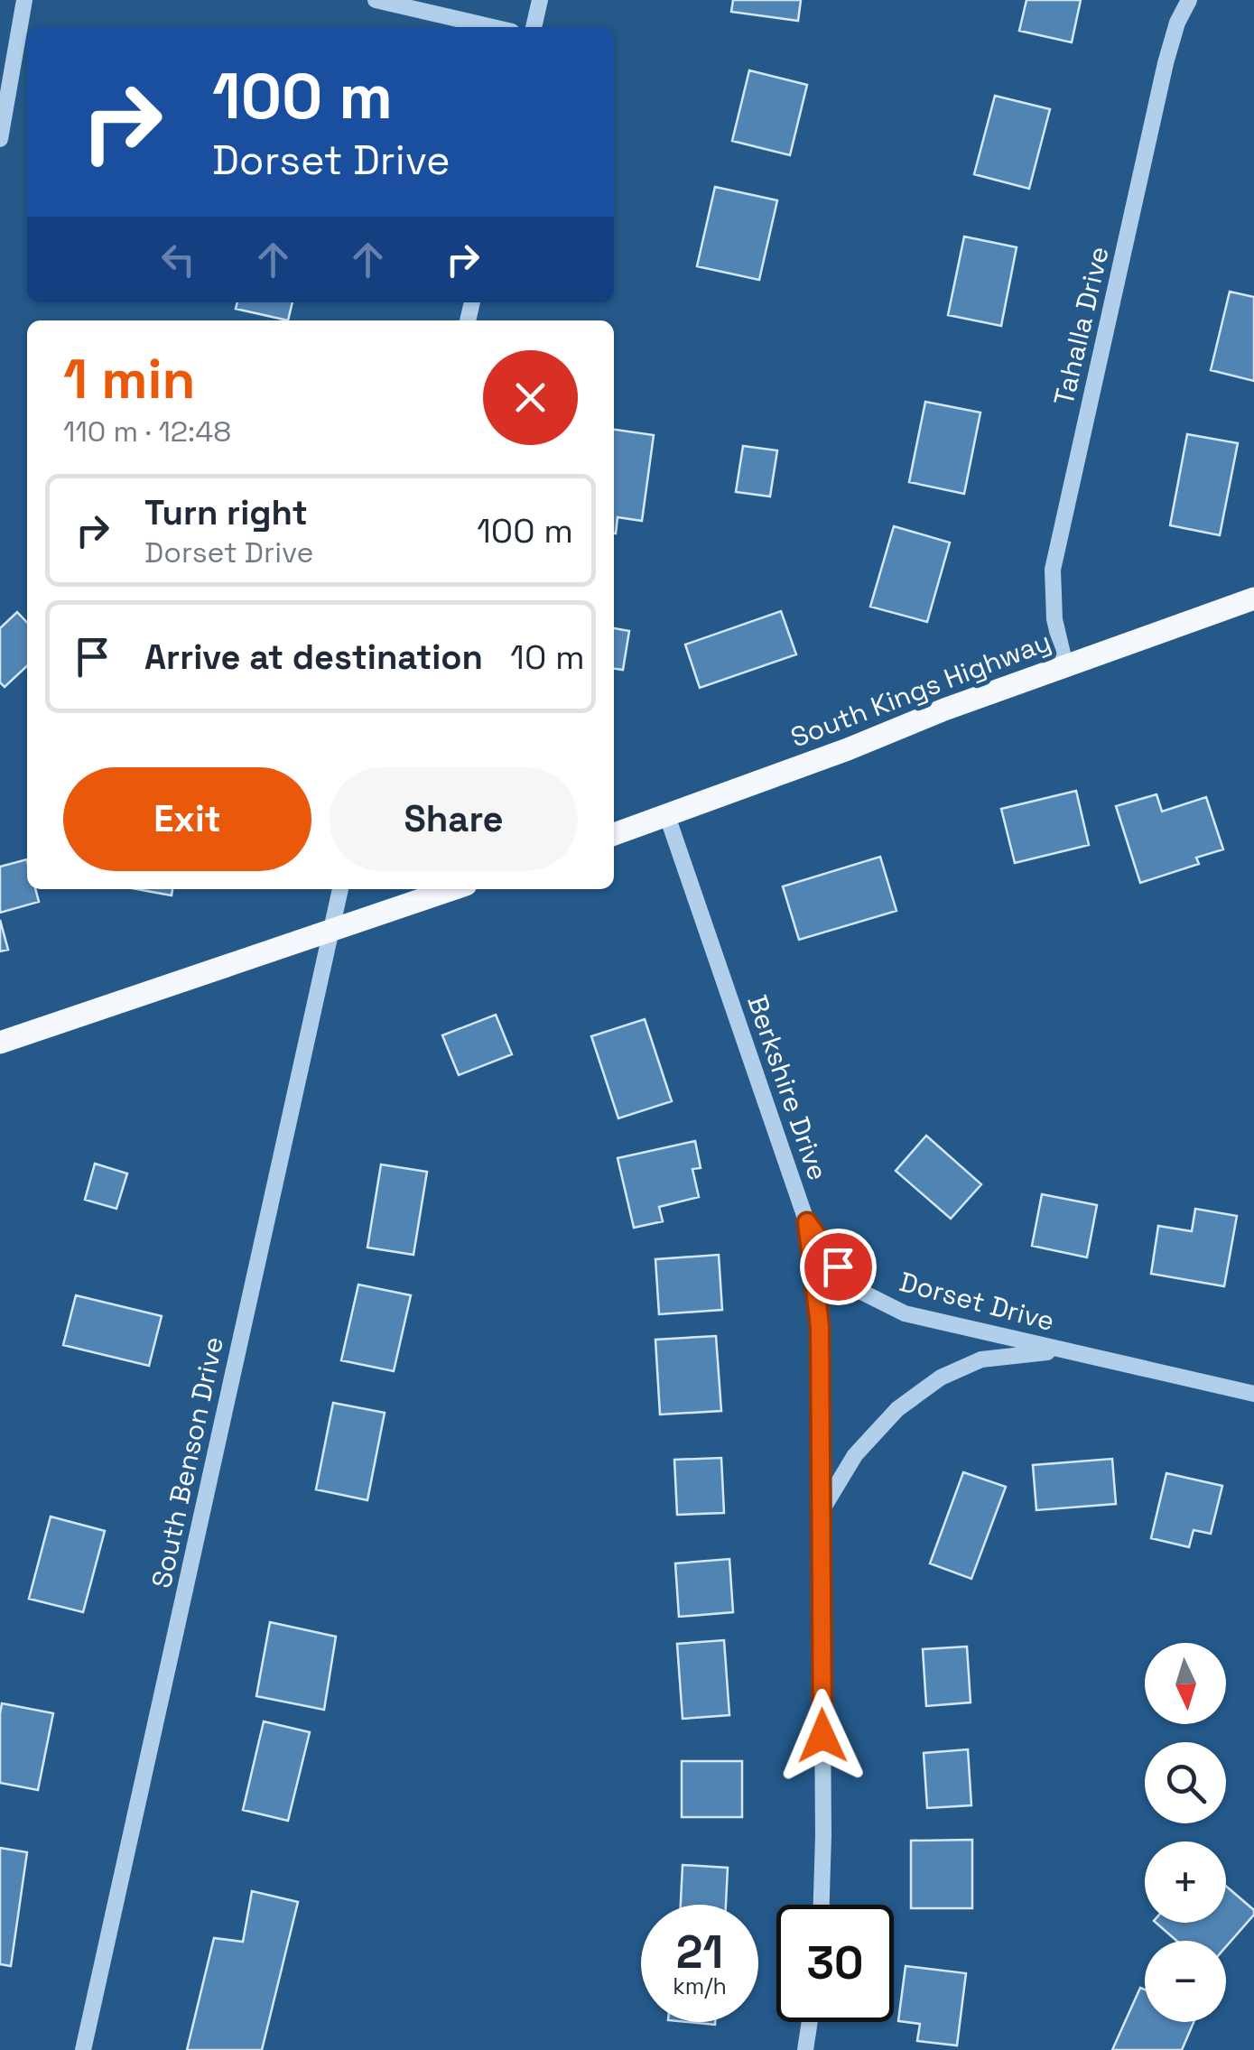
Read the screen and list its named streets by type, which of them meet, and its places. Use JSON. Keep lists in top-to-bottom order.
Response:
{
  "streets": {
    "main road": ["South Kings Highway"],
    "street": [
      "Tahalla Drive",
      "Berkshire Drive",
      "Dorset Drive",
      "South Benson Drive"
    ]
  },
  "crossings": [
    ["Tahalla Drive", "South Kings Highway"],
    ["South Kings Highway", "Berkshire Drive"],
    ["Berkshire Drive", "Dorset Drive"]
  ],
  "north": "bottom",
  "page": {
    "turn": ["100 m", "Dorset Drive"],
    "heading": ["1 min", "110 m · 12:48"],
    "list": [
      {
        "name": "Turn right",
        "note": "Dorset Drive",
        "value": "100 m"
      },
      {
        "name": "Arrive at destination",
        "value": "10 m"
      }
    ],
    "buttons": ["Exit", "Share"],
    "map_buttons": ["+", "−"],
    "speed": "21 km/h",
    "limit": "30"
  }
}
